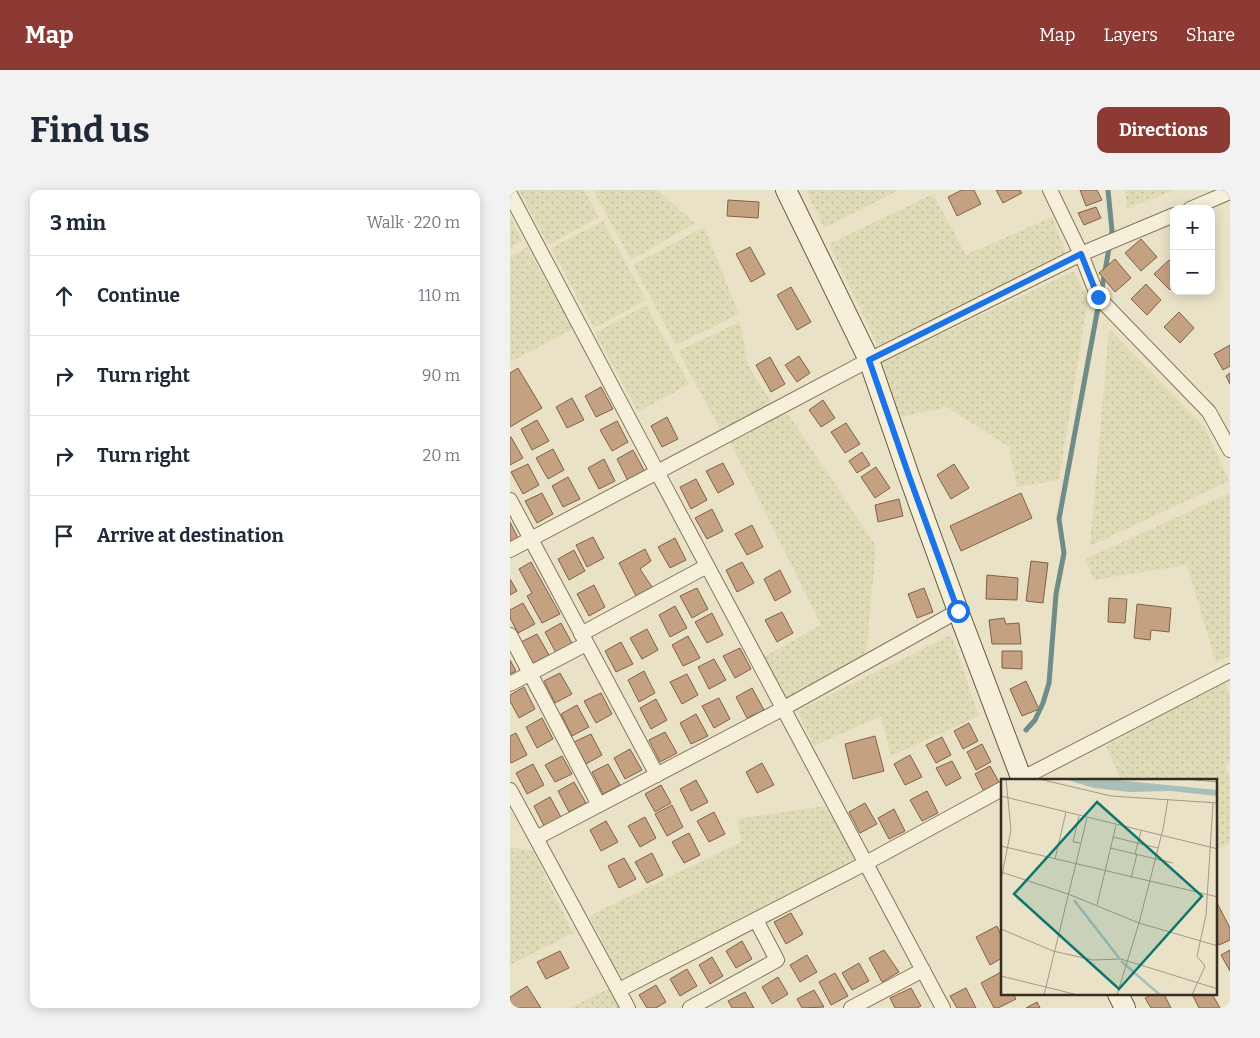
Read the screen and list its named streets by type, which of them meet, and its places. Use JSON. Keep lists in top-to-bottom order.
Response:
{
  "page": {
    "header": "Map",
    "nav": ["Map", "Layers", "Share"],
    "buttons": "Directions",
    "title": "Find us",
    "heading": ["3 min", "Walk · 220 m"],
    "map_buttons": ["+", "−"],
    "list": [
      ["Continue", "110 m"],
      ["Turn right", "90 m"],
      ["Turn right", "20 m"],
      "Arrive at destination"
    ]
  }
}
